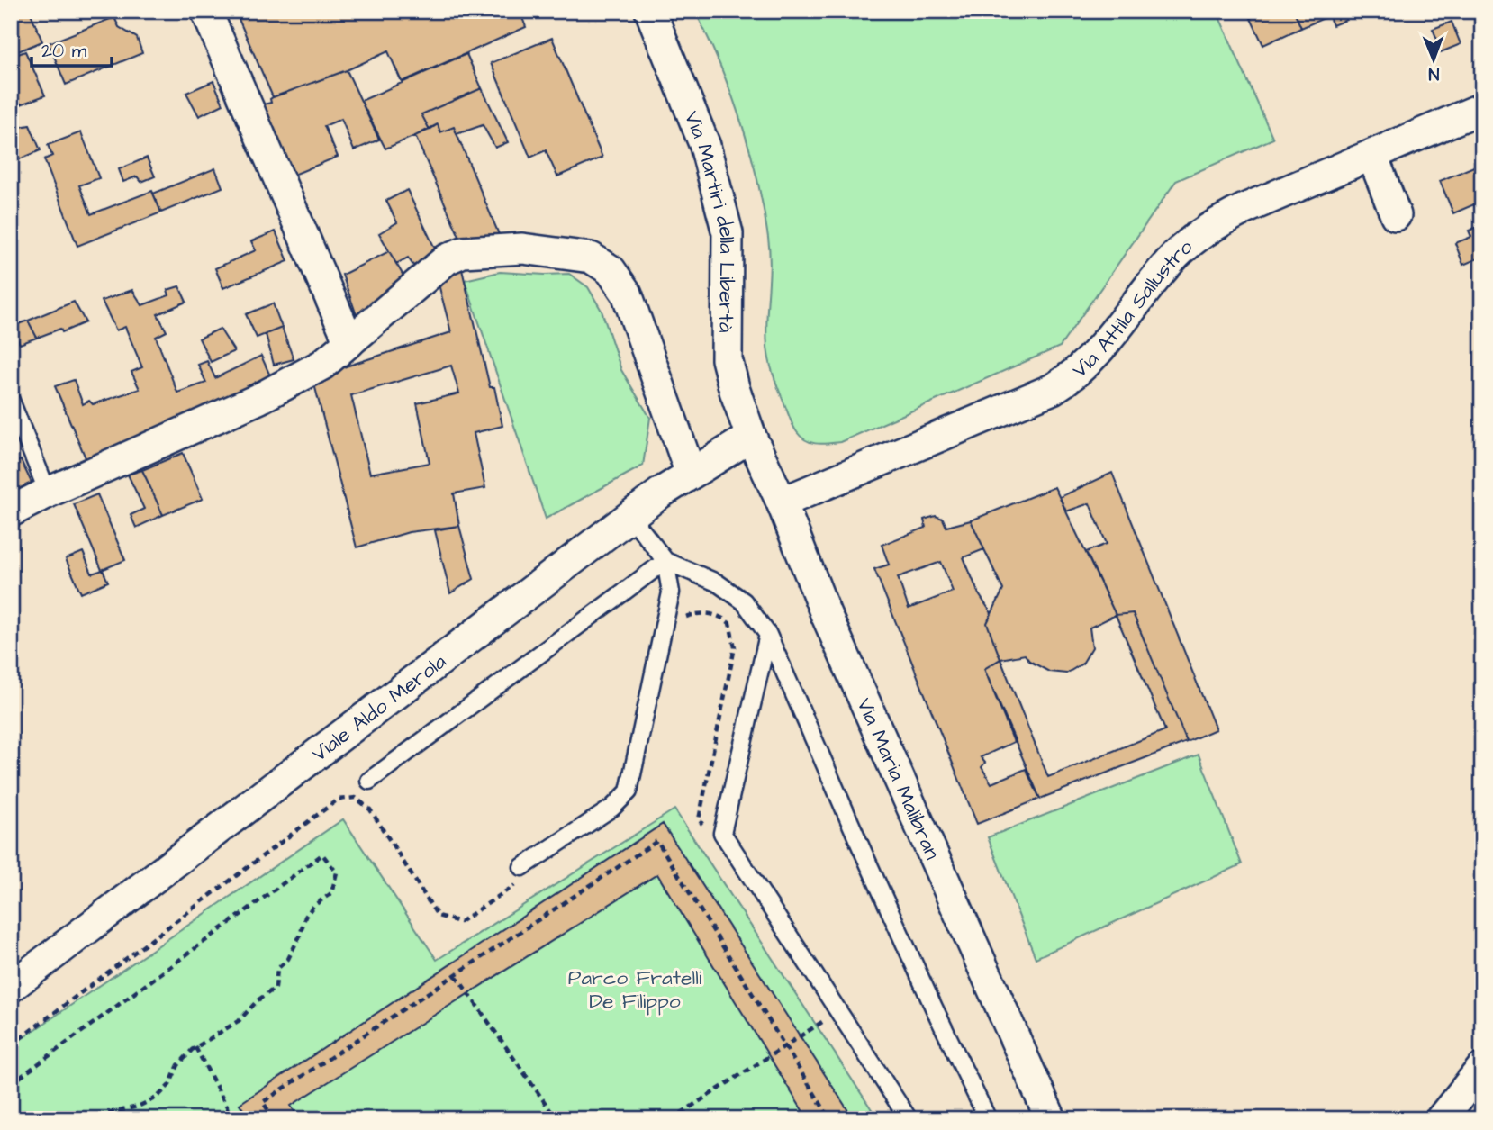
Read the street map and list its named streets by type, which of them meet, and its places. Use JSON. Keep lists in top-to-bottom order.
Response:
{
  "streets": {
    "street": [
      "Via Martiri della Libertà",
      "Via Attila Sallustro",
      "Viale Aldo Merola",
      "Via Maria Malibran"
    ]
  },
  "crossings": [
    ["Via Martiri della Libertà", "Viale Aldo Merola"],
    ["Via Martiri della Libertà", "Via Maria Malibran"],
    ["Via Attila Sallustro", "Via Maria Malibran"],
    ["Viale Aldo Merola", "Via Maria Malibran"]
  ],
  "parks": ["Parco Fratelli De Filippo"],
  "scale_bar": "20 m",
  "north": "bottom"
}
